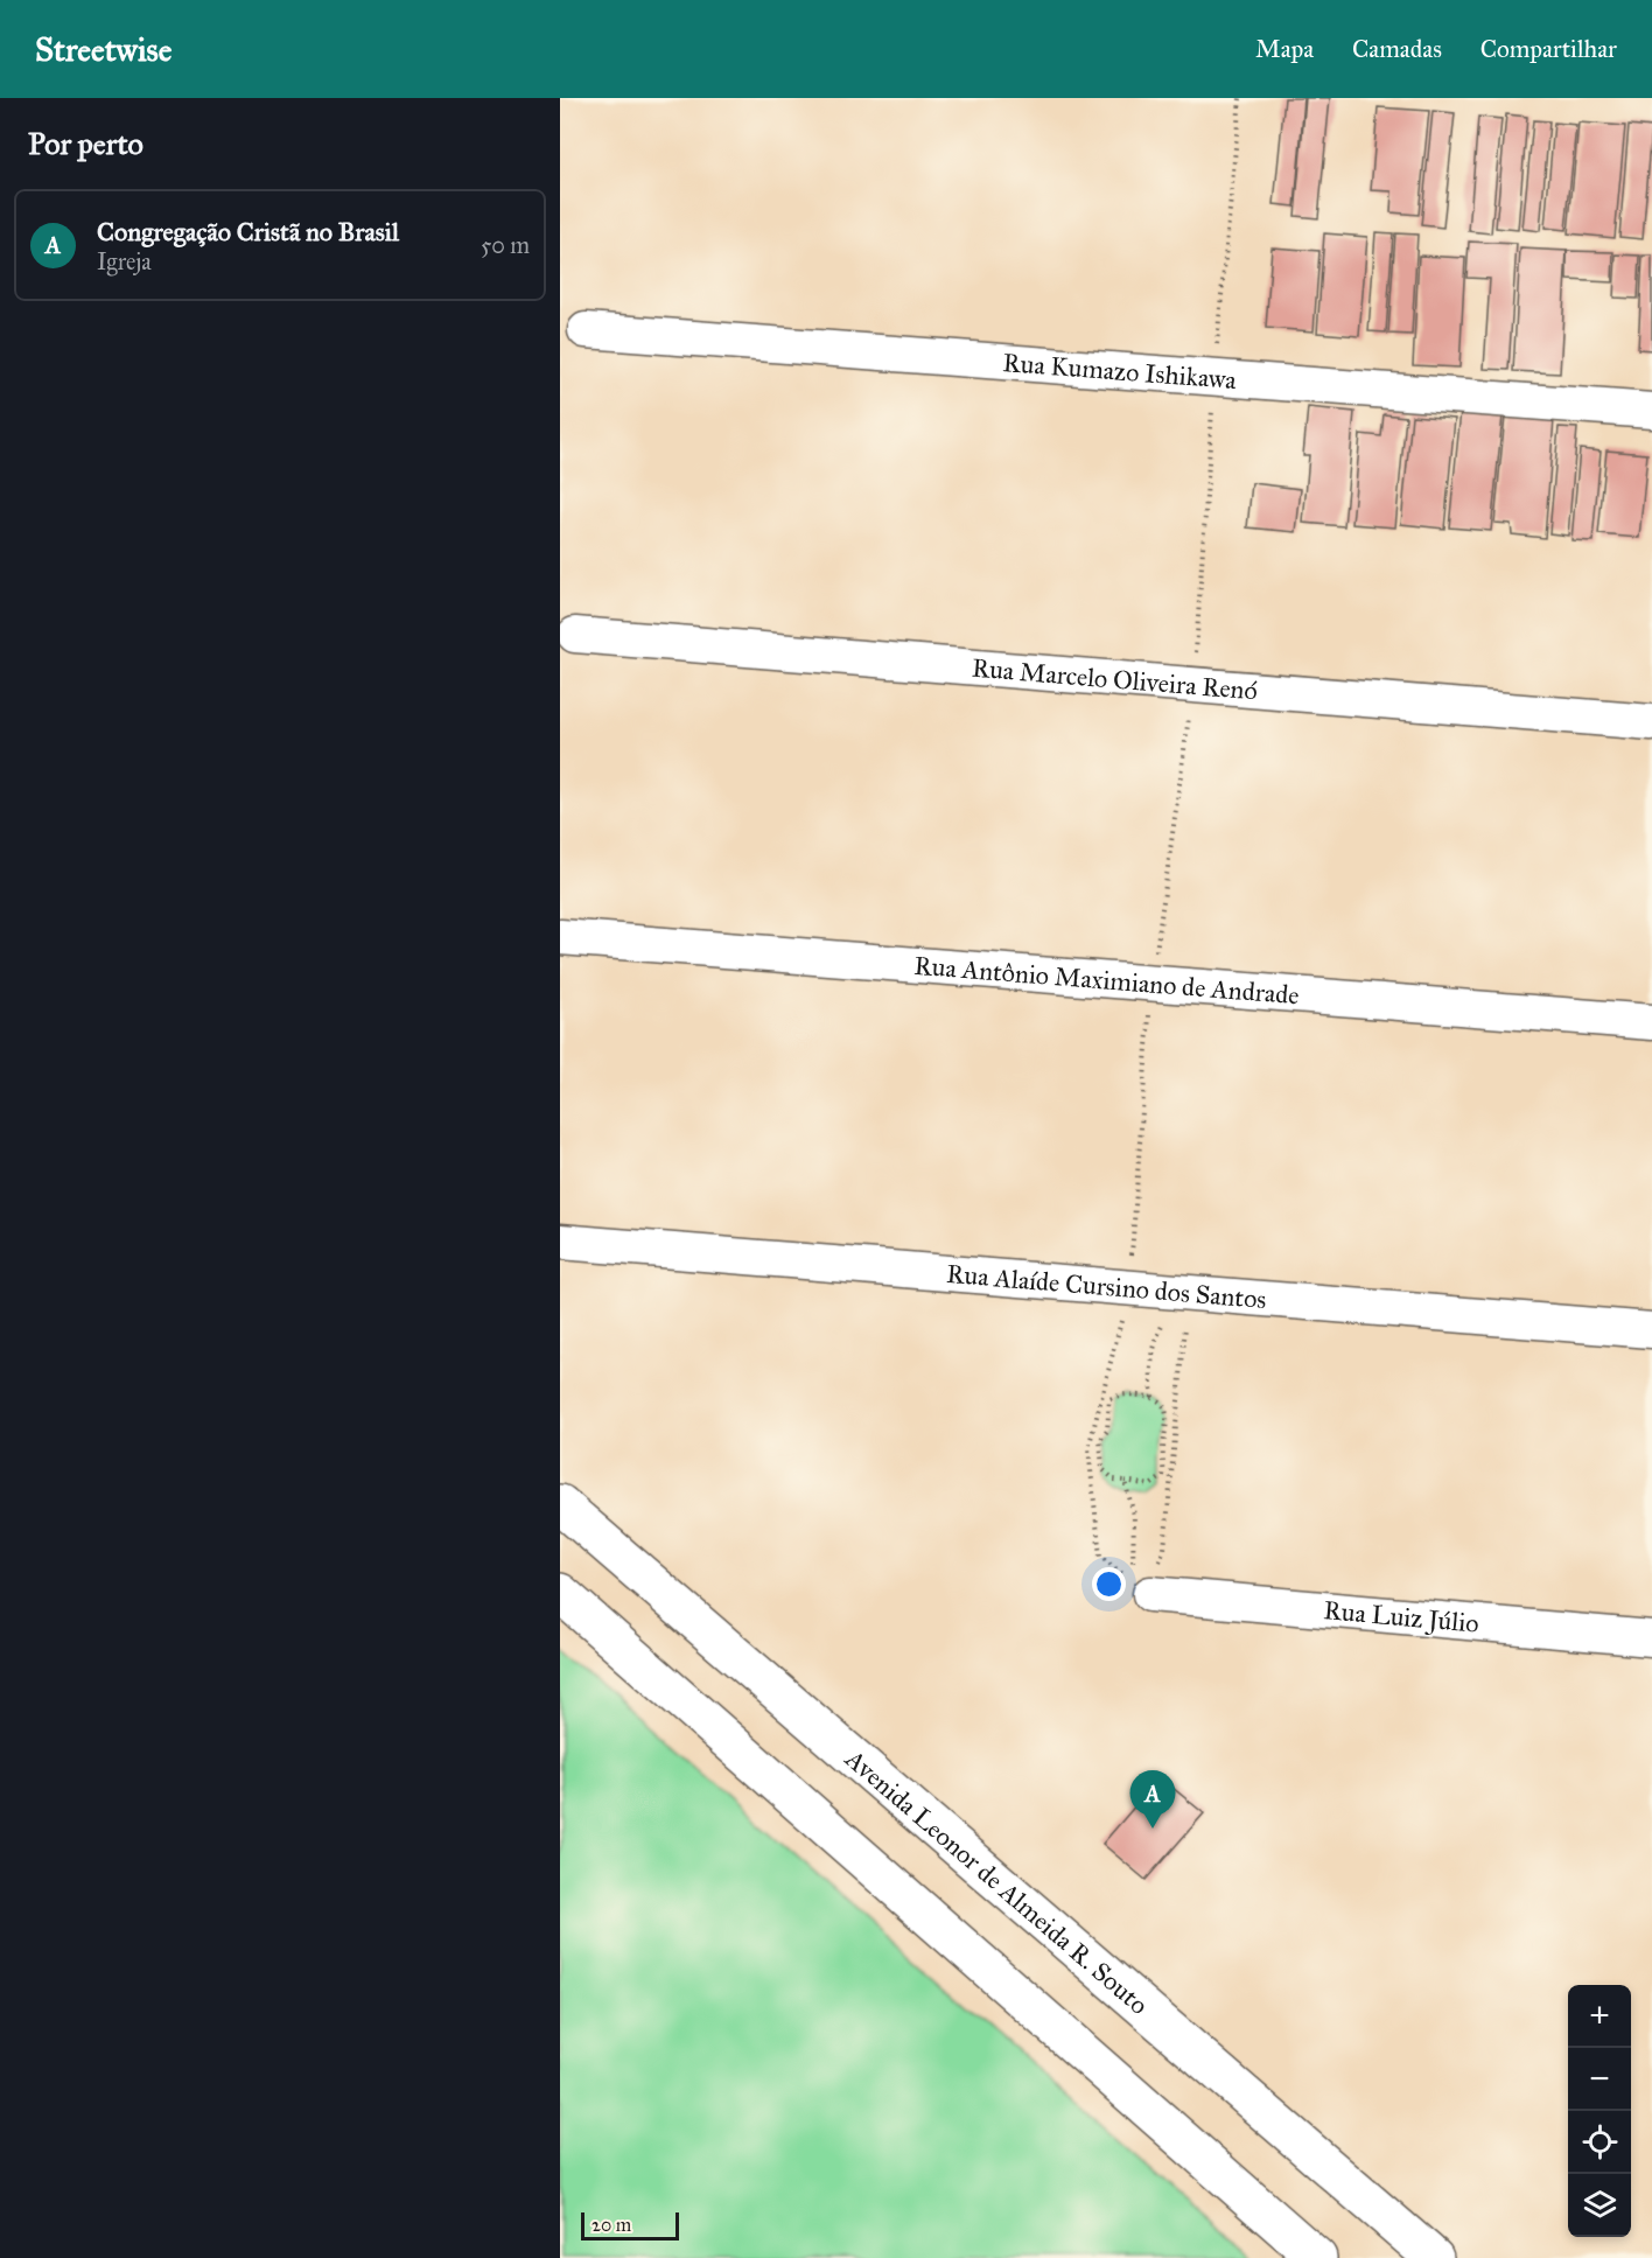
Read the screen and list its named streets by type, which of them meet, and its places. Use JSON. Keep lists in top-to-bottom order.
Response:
{
  "streets": {
    "main road": ["Avenida Leonor de Almeida R. Souto"],
    "street": [
      "Rua Kumazo Ishikawa",
      "Rua Marcelo Oliveira Renó",
      "Rua Antônio Maximiano de Andrade",
      "Rua Alaíde Cursino dos Santos",
      "Rua Luiz Júlio"
    ]
  },
  "scale_bar": "20 m",
  "page": {
    "header": "Streetwise",
    "nav": ["Mapa", "Camadas", "Compartilhar"],
    "heading": "Por perto",
    "list": [
      {
        "mark": "A",
        "name": "Congregação Cristã no Brasil",
        "note": "Igreja",
        "value": "50 m"
      }
    ],
    "pins": "A",
    "map_buttons": ["+", "−"],
    "scale": "20 m"
  }
}
